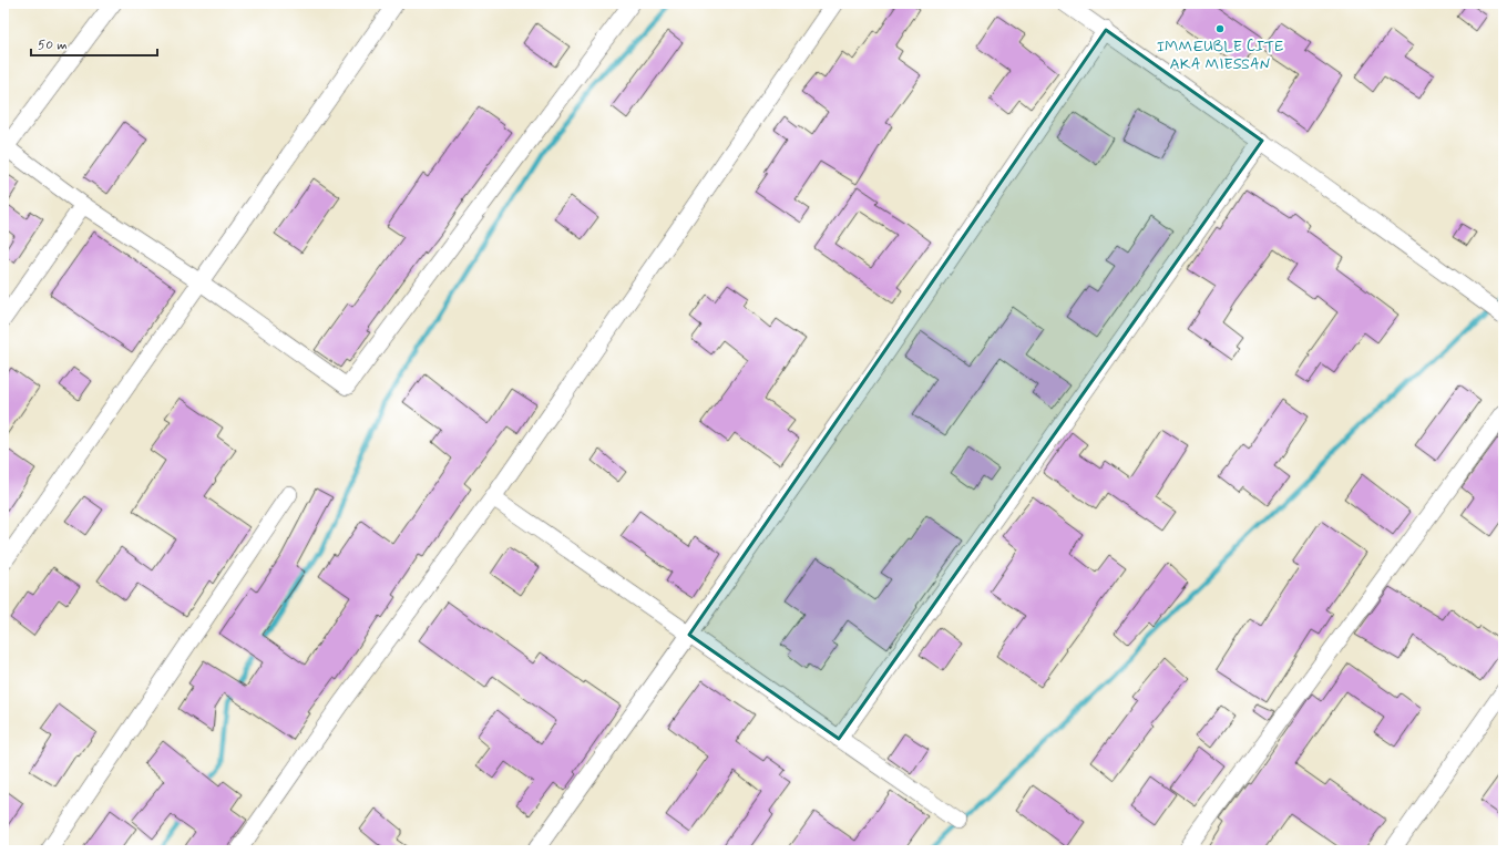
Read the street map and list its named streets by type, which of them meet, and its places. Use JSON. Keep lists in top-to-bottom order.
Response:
{
  "places": ["IMMEUBLE CITE AKA MIESSAN"],
  "scale_bar": "50 m"
}
